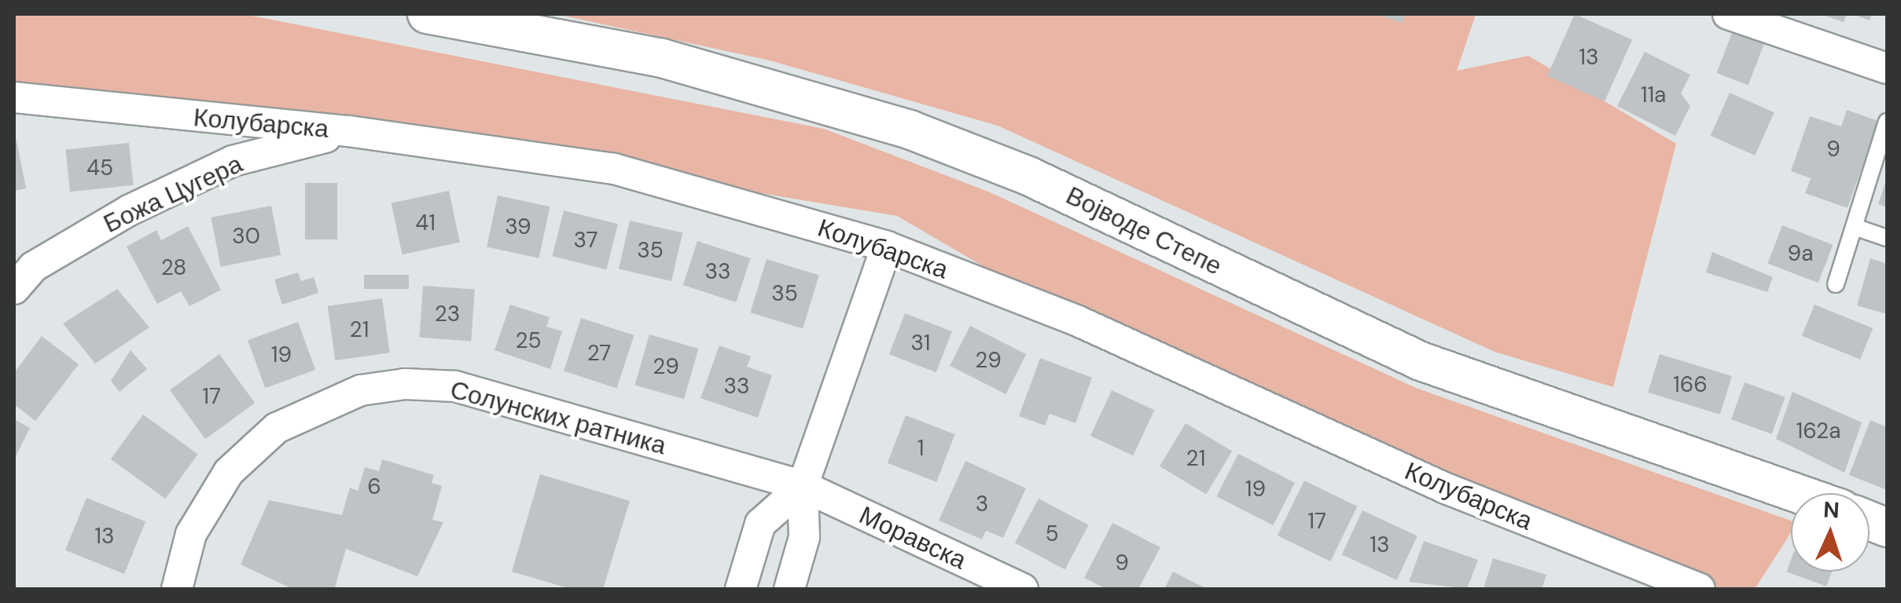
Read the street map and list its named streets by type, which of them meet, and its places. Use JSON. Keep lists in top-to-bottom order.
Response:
{
  "streets": {
    "street": [
      "Колубарска",
      "Божа Цугера",
      "Војводе Степе",
      "Солунских ратника",
      "Моравска"
    ]
  },
  "crossings": [
    ["Колубарска", "Божа Цугера"],
    ["Солунских ратника", "Моравска"]
  ],
  "house_numbers": [
    "13",
    "11a",
    "9",
    "45",
    "41",
    "39",
    "30",
    "37",
    "35",
    "9a",
    "28",
    "33",
    "35",
    "23",
    "21",
    "25",
    "31",
    "27",
    "19",
    "29",
    "29",
    "166",
    "33",
    "17",
    "162a",
    "1",
    "21",
    "6",
    "19",
    "3",
    "17",
    "5",
    "13",
    "13",
    "9"
  ],
  "north": "top"
}
